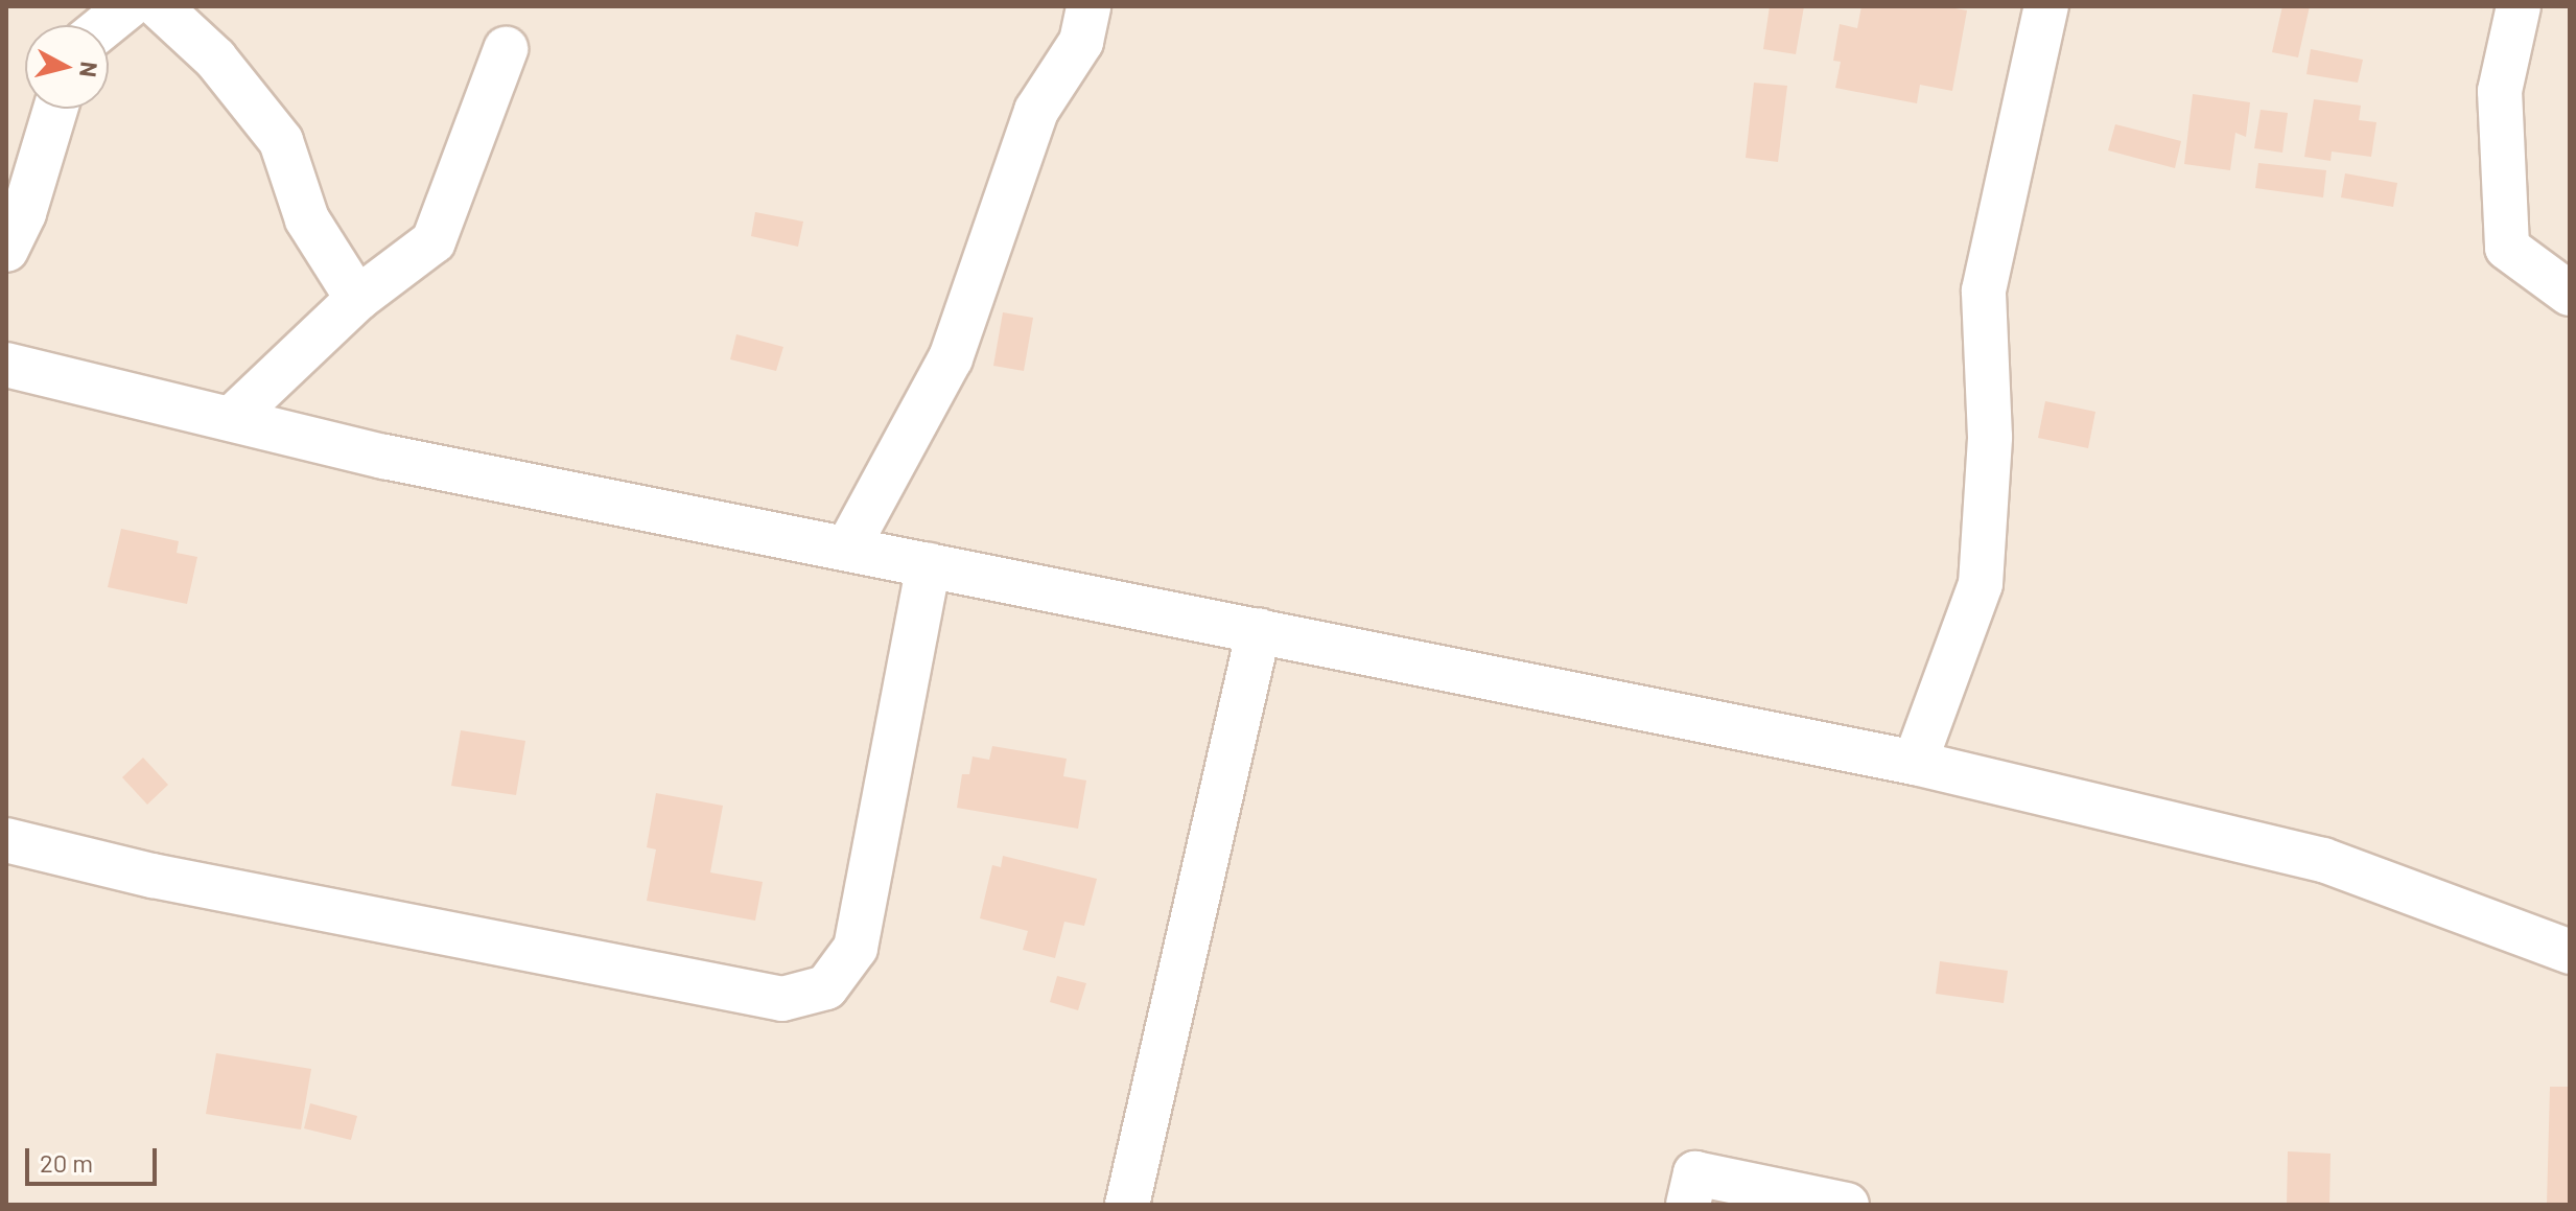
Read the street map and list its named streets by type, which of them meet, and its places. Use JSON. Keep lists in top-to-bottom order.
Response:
{
  "scale_bar": "20 m",
  "north": "right"
}
